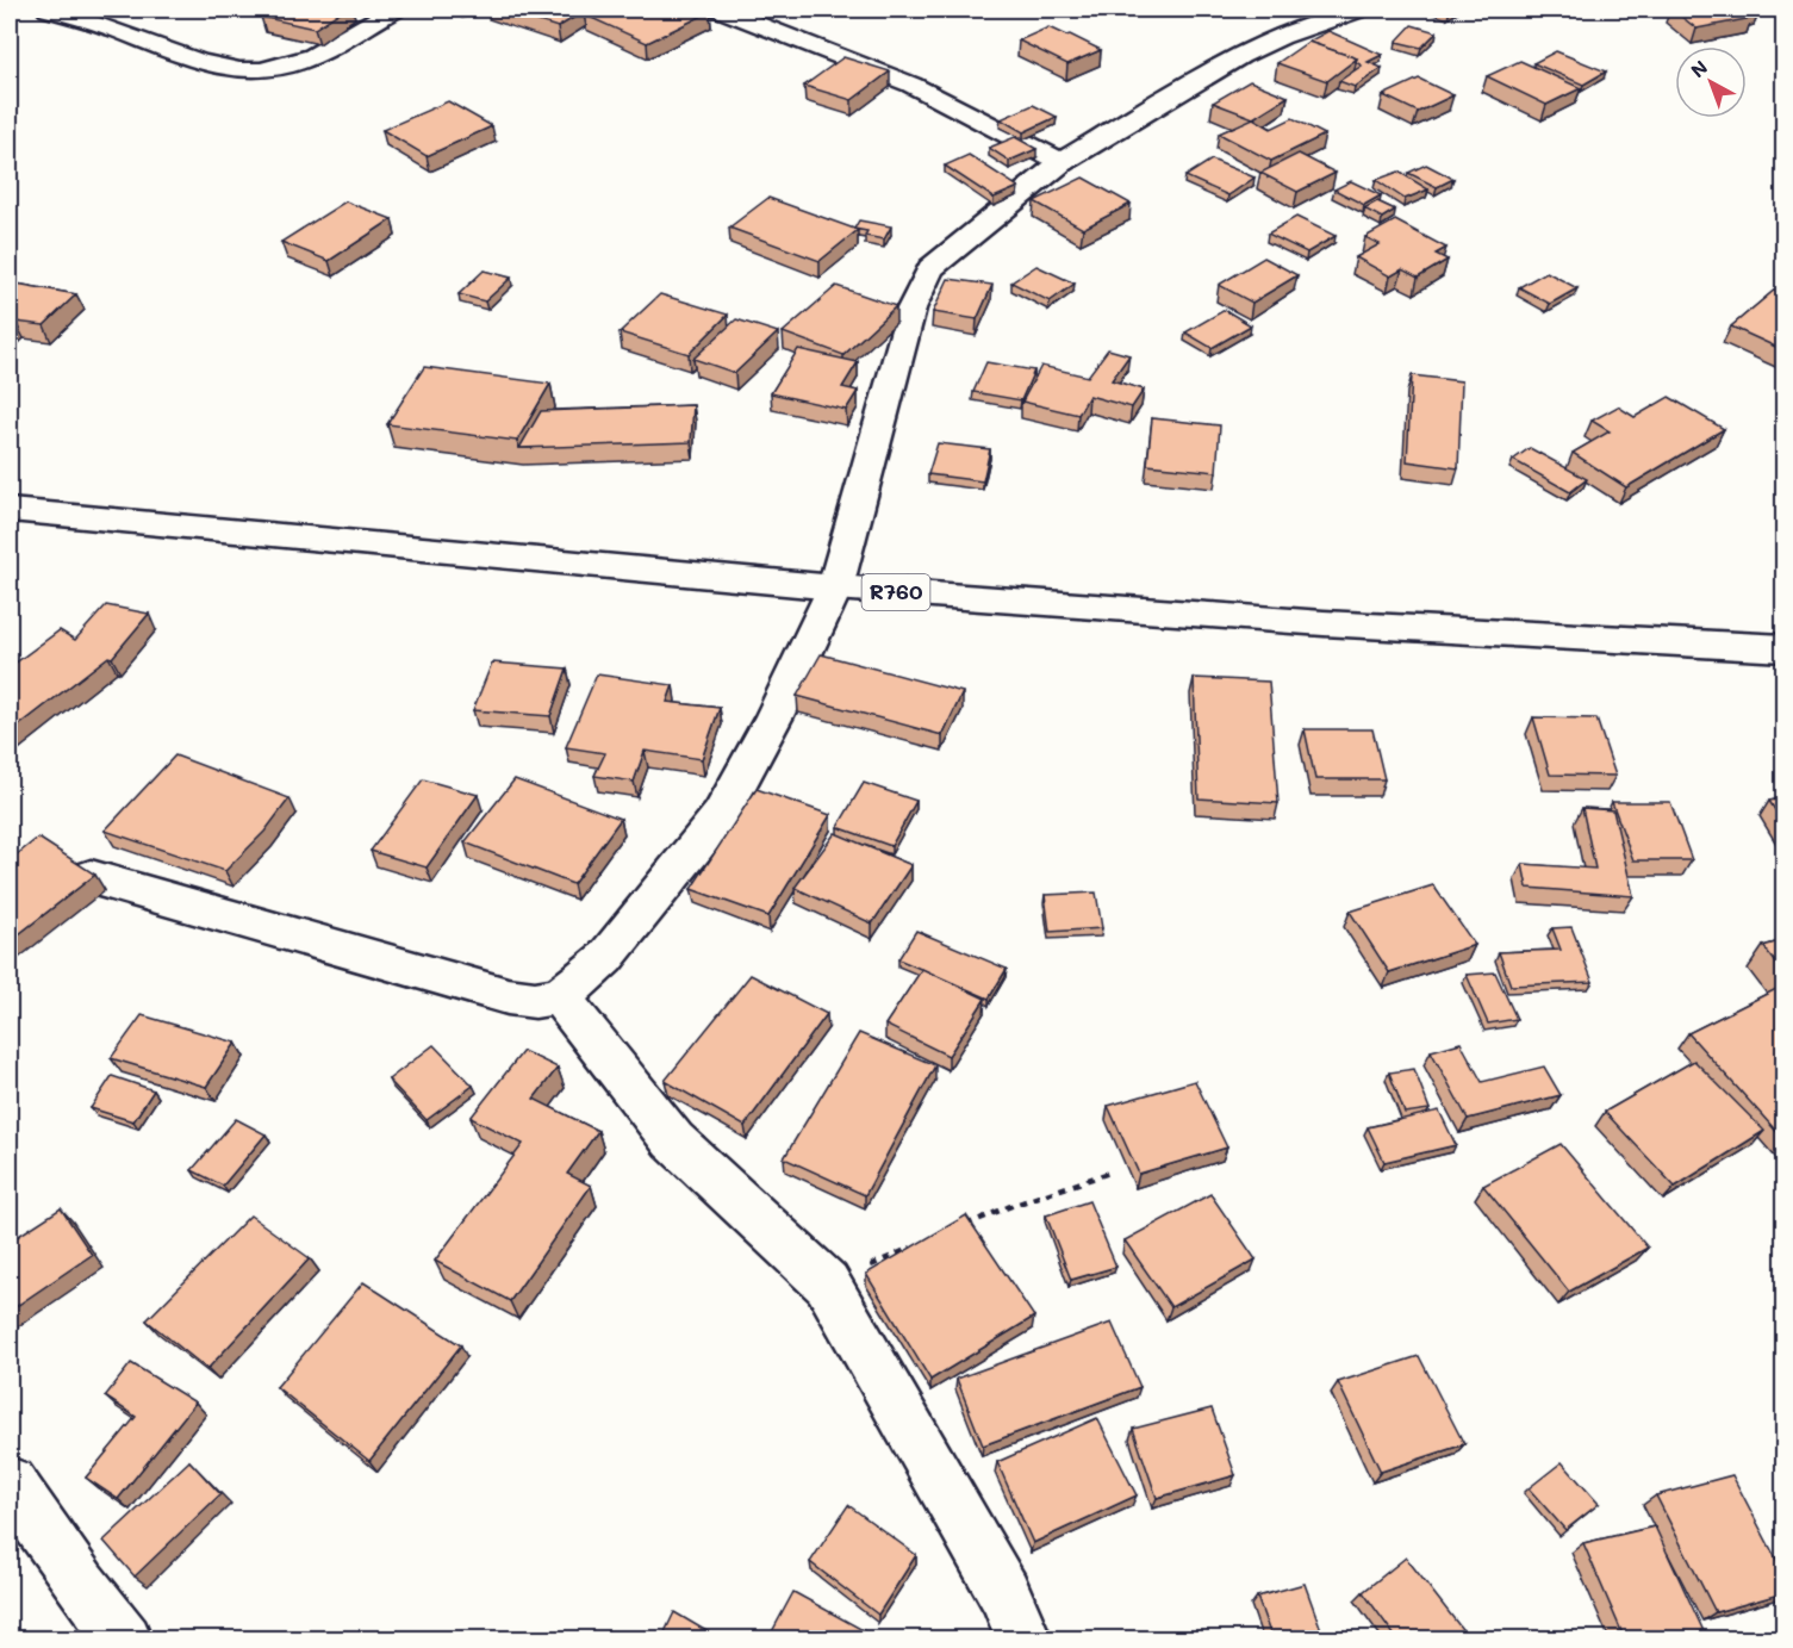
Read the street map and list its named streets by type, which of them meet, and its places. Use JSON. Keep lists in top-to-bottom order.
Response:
{
  "streets": {
    "street": ["R760"]
  },
  "north": "top left"
}
